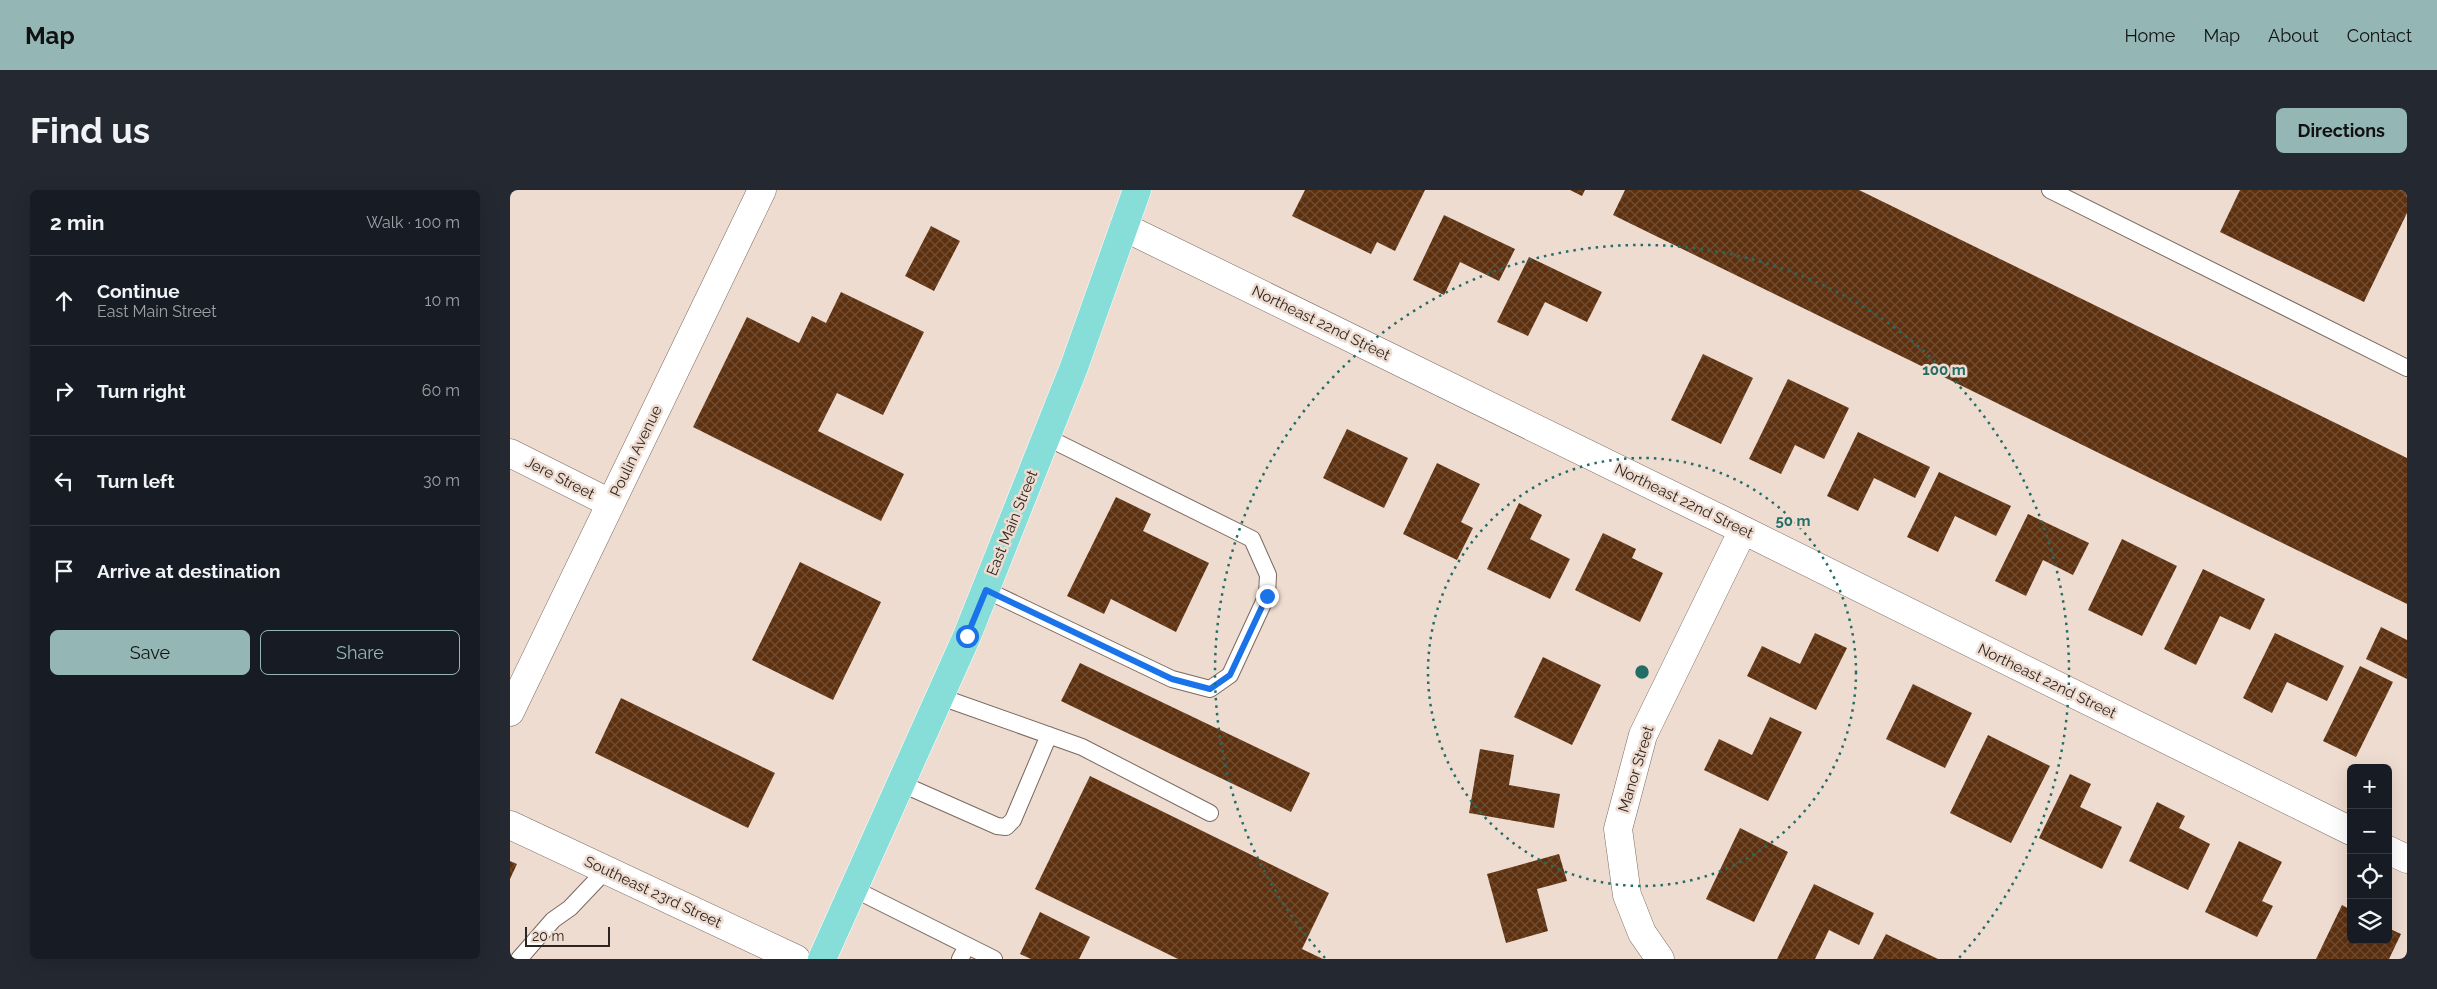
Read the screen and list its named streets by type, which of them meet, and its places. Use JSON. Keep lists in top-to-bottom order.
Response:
{
  "streets": {
    "main road": ["East Main Street"],
    "street": [
      "Northeast 22nd Street",
      "Poulin Avenue",
      "Jere Street",
      "Manor Street",
      "Southeast 23rd Street"
    ]
  },
  "crossings": [
    ["Northeast 22nd Street", "East Main Street"],
    ["Northeast 22nd Street", "Manor Street"],
    ["Poulin Avenue", "Jere Street"]
  ],
  "scale_bar": "20 m",
  "page": {
    "header": "Map",
    "nav": [
      "Home",
      "Map",
      "About",
      "Contact"
    ],
    "buttons": [
      "Directions",
      ["Save", "Share"]
    ],
    "title": "Find us",
    "heading": ["2 min", "Walk · 100 m"],
    "list": [
      ["Continue", "East Main Street", "10 m"],
      ["Turn right", "60 m"],
      ["Turn left", "30 m"],
      "Arrive at destination"
    ],
    "map_buttons": ["+", "−"],
    "scale": "20 m"
  },
  "rings": ["100 m", "50 m"]
}
